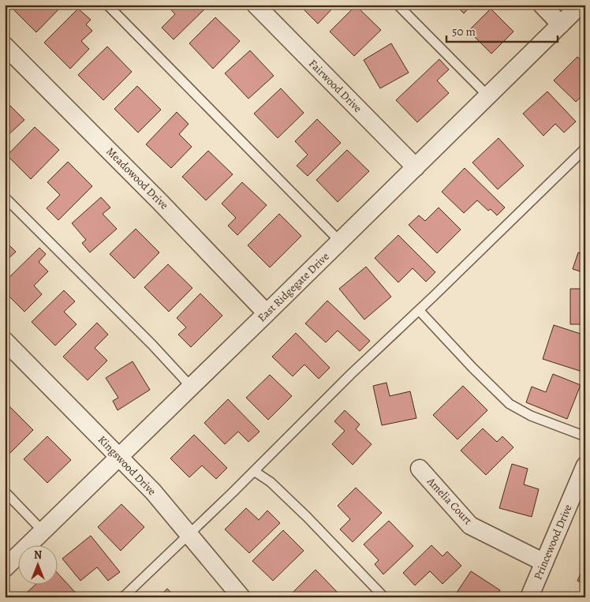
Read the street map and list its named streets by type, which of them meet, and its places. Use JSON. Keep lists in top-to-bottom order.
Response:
{
  "streets": {
    "street": [
      "Fairwood Drive",
      "Meadowood Drive",
      "East Ridgegate Drive",
      "Kingswood Drive",
      "Amelia Court",
      "Princewood Drive"
    ]
  },
  "crossings": [
    ["Fairwood Drive", "East Ridgegate Drive"],
    ["Meadowood Drive", "East Ridgegate Drive"],
    ["East Ridgegate Drive", "Kingswood Drive"],
    ["Amelia Court", "Princewood Drive"]
  ],
  "scale_bar": "50 m",
  "north": "top"
}
